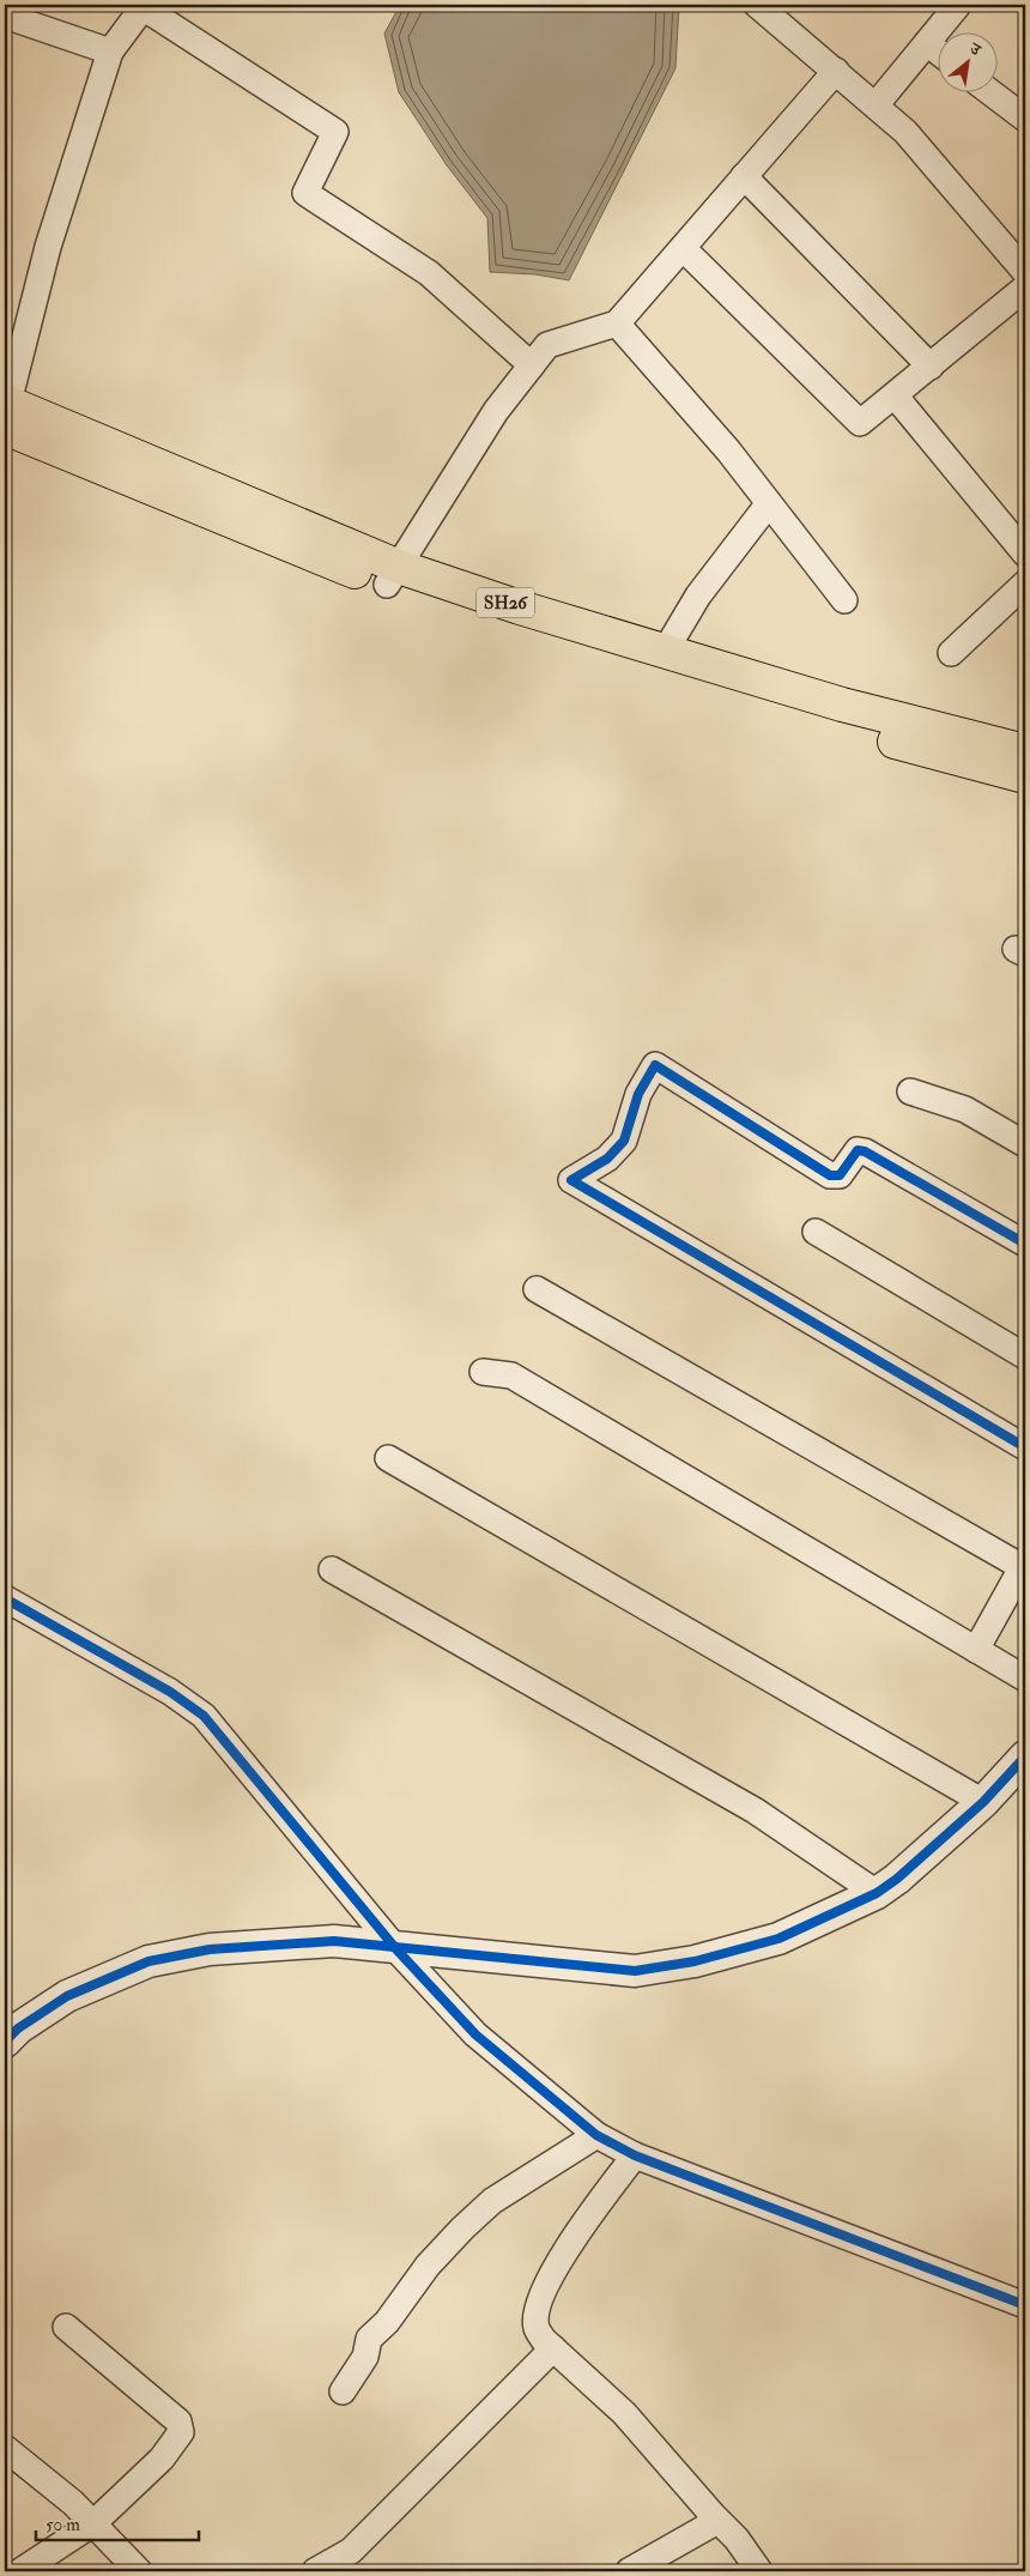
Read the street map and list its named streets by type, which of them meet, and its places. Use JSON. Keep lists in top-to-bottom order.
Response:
{
  "streets": {
    "main road": ["SH26"]
  },
  "scale_bar": "50 m",
  "north": "top right"
}
